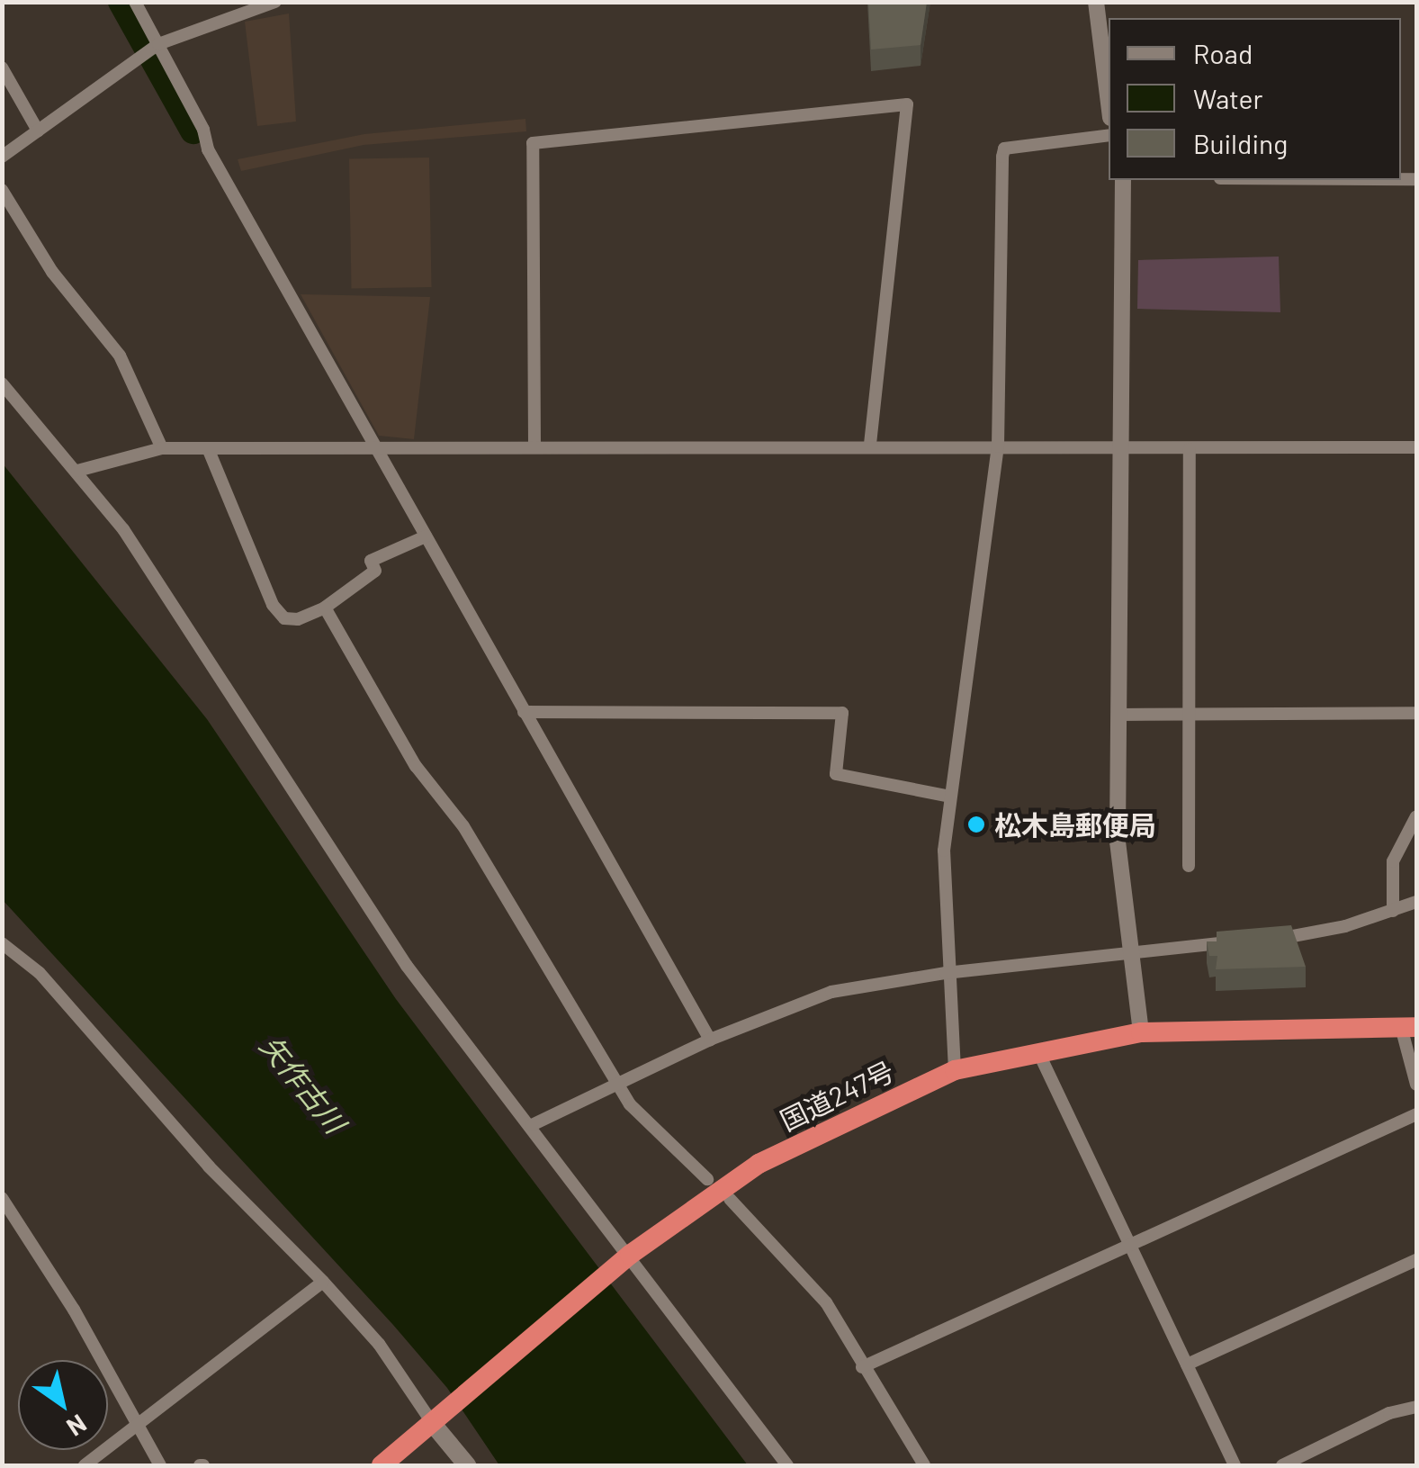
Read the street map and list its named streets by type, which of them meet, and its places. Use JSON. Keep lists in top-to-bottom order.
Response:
{
  "streets": {
    "highway": ["国道247号"]
  },
  "water": ["矢作古川"],
  "places": ["松木島郵便局"],
  "legend": ["Road", "Water", "Building"],
  "north": "bottom right"
}
